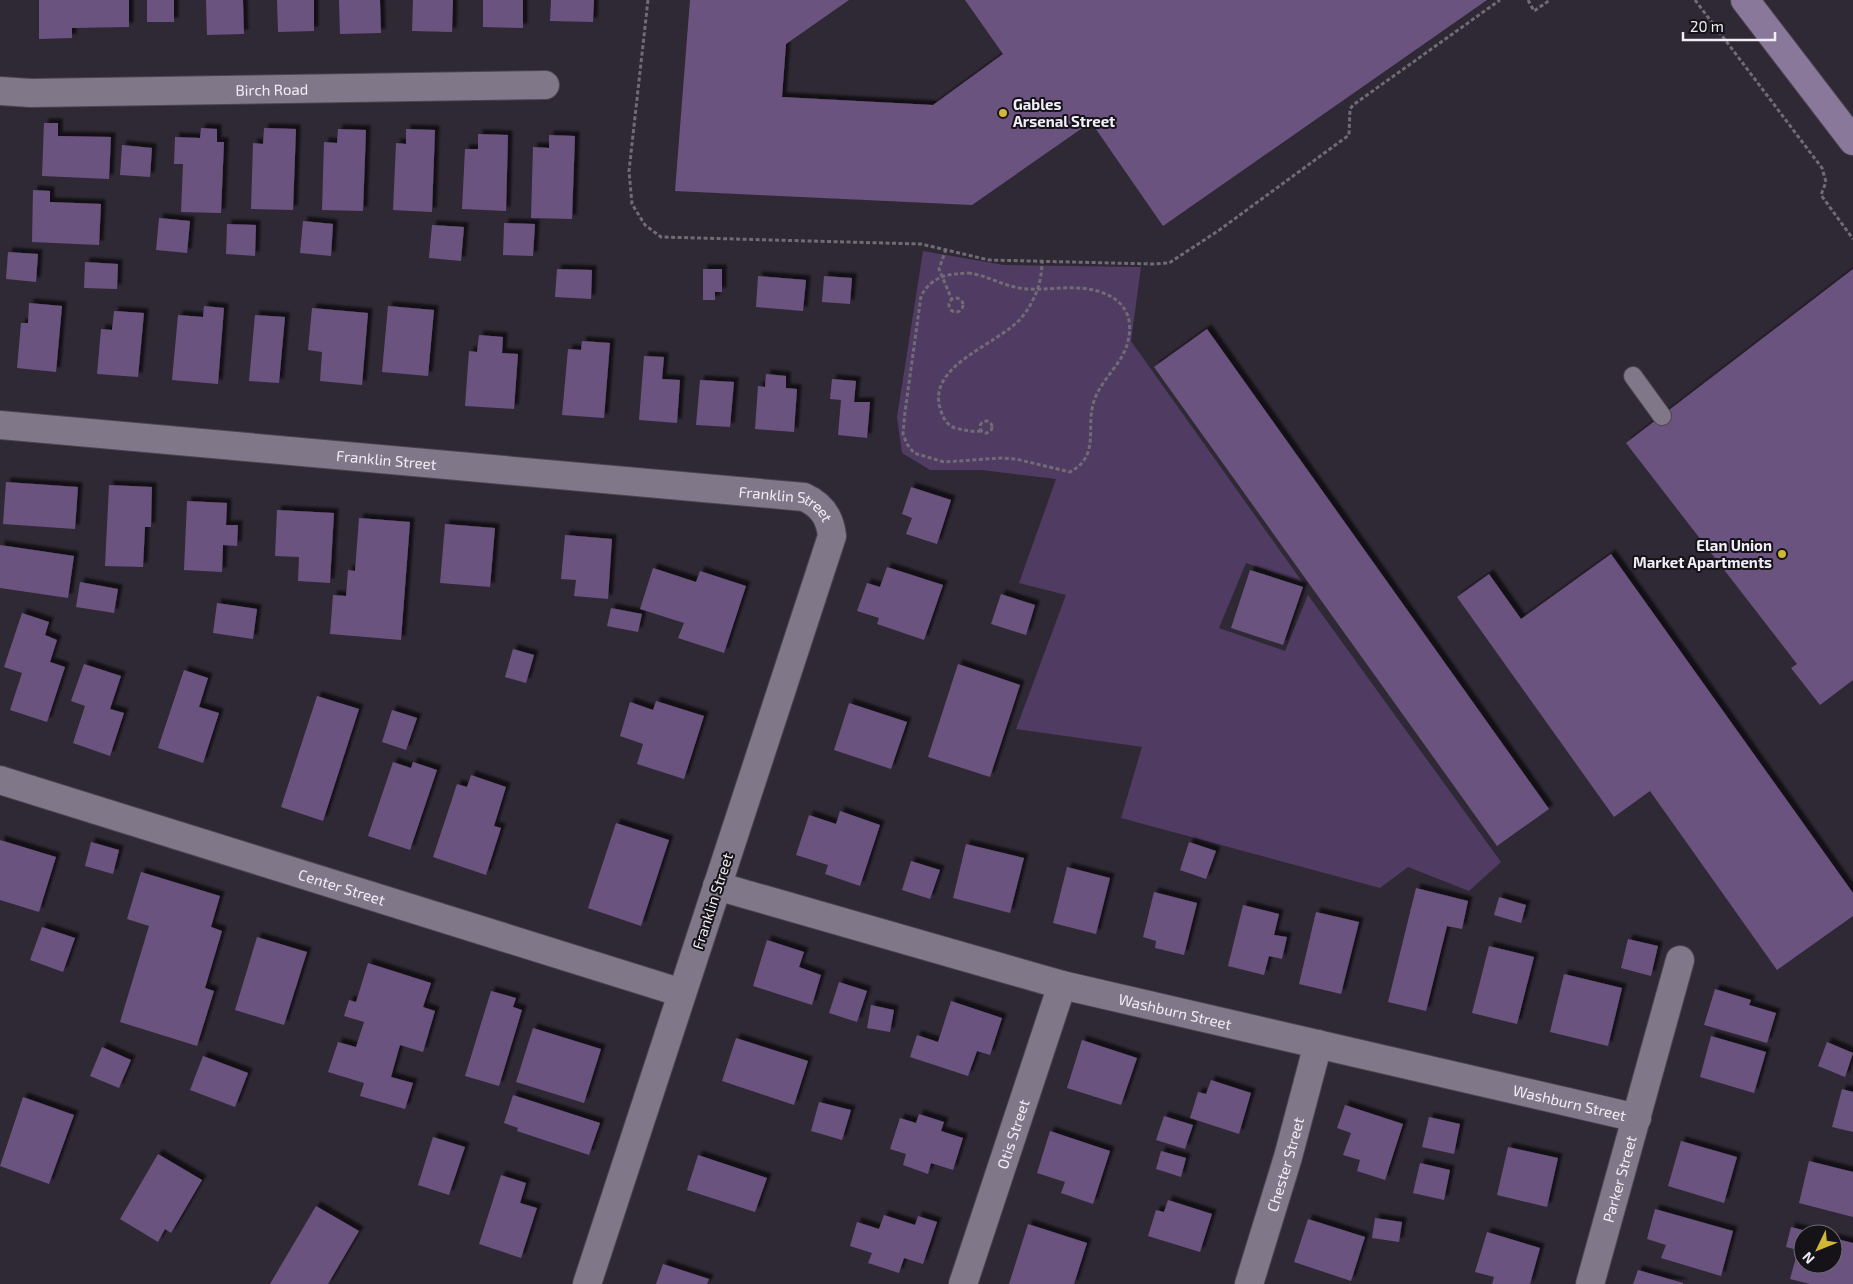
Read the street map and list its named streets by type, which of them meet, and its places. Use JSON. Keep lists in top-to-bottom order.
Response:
{
  "streets": {
    "street": [
      "Birch Road",
      "Franklin Street",
      "Center Street",
      "Washburn Street",
      "Otis Street",
      "Chester Street",
      "Parker Street"
    ]
  },
  "crossings": [
    ["Franklin Street", "Center Street"],
    ["Franklin Street", "Washburn Street"],
    ["Washburn Street", "Otis Street"],
    ["Washburn Street", "Chester Street"],
    ["Washburn Street", "Parker Street"]
  ],
  "places": ["Gables Arsenal Street", "Elan Union Market Apartments"],
  "scale_bar": "20 m",
  "north": "bottom left"
}
